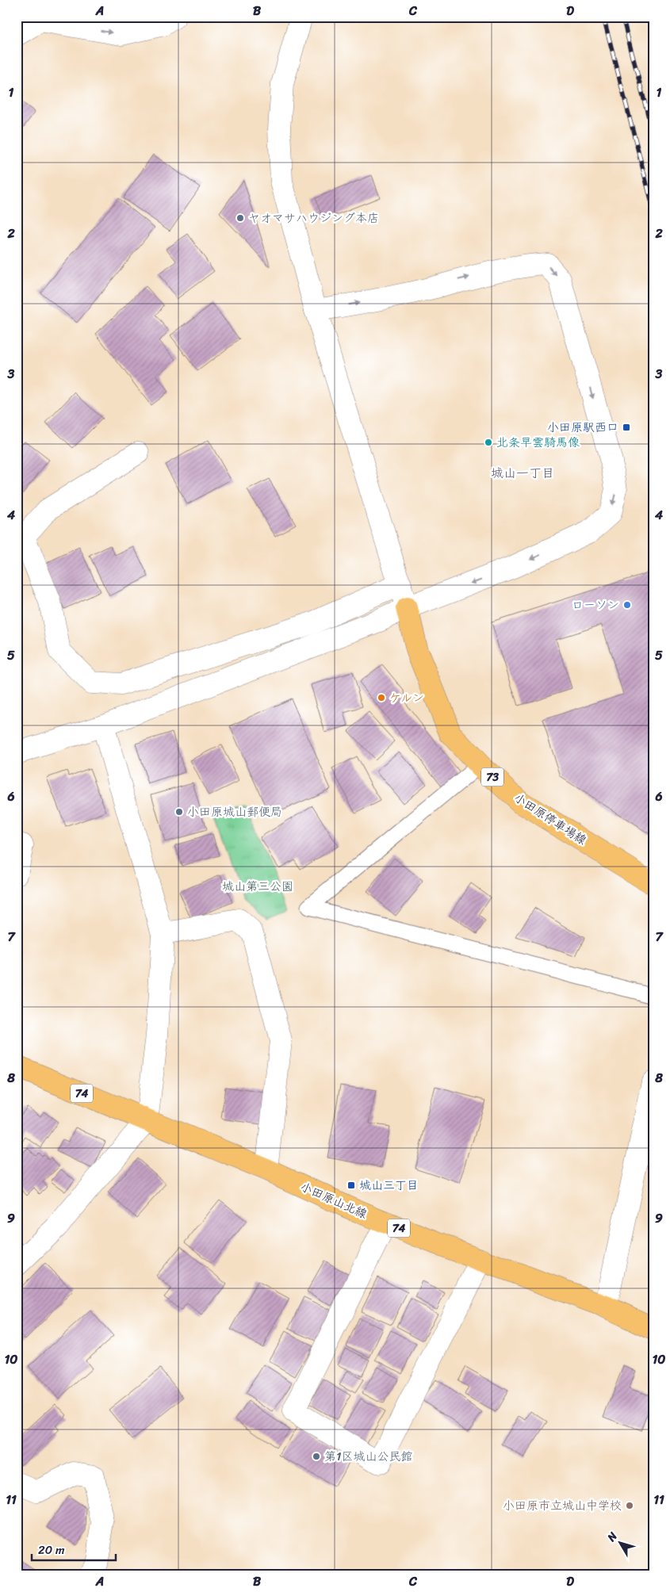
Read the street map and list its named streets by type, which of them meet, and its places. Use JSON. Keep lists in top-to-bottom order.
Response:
{
  "streets": {
    "main road": [
      "73",
      "小田原停車場線",
      "74",
      "小田原山北線"
    ]
  },
  "districts": ["城山一丁目"],
  "parks": ["城山第三公園"],
  "places": {
    "other": [
      "ヤオマサハウジング本店",
      "北条早雲騎馬像",
      "ローソン",
      "ケルン",
      "小田原城山郵便局",
      "第1区城山公民館",
      "小田原市立城山中学校"
    ],
    "transit": ["小田原駅西口", "城山三丁目"]
  },
  "scale_bar": "20 m",
  "north": "top left",
  "grid": {
    "columns": [
      "A",
      "B",
      "C",
      "D"
    ],
    "rows": [
      "1",
      "2",
      "3",
      "4",
      "5",
      "6",
      "7",
      "8",
      "9",
      "10",
      "11"
    ]
  }
}
